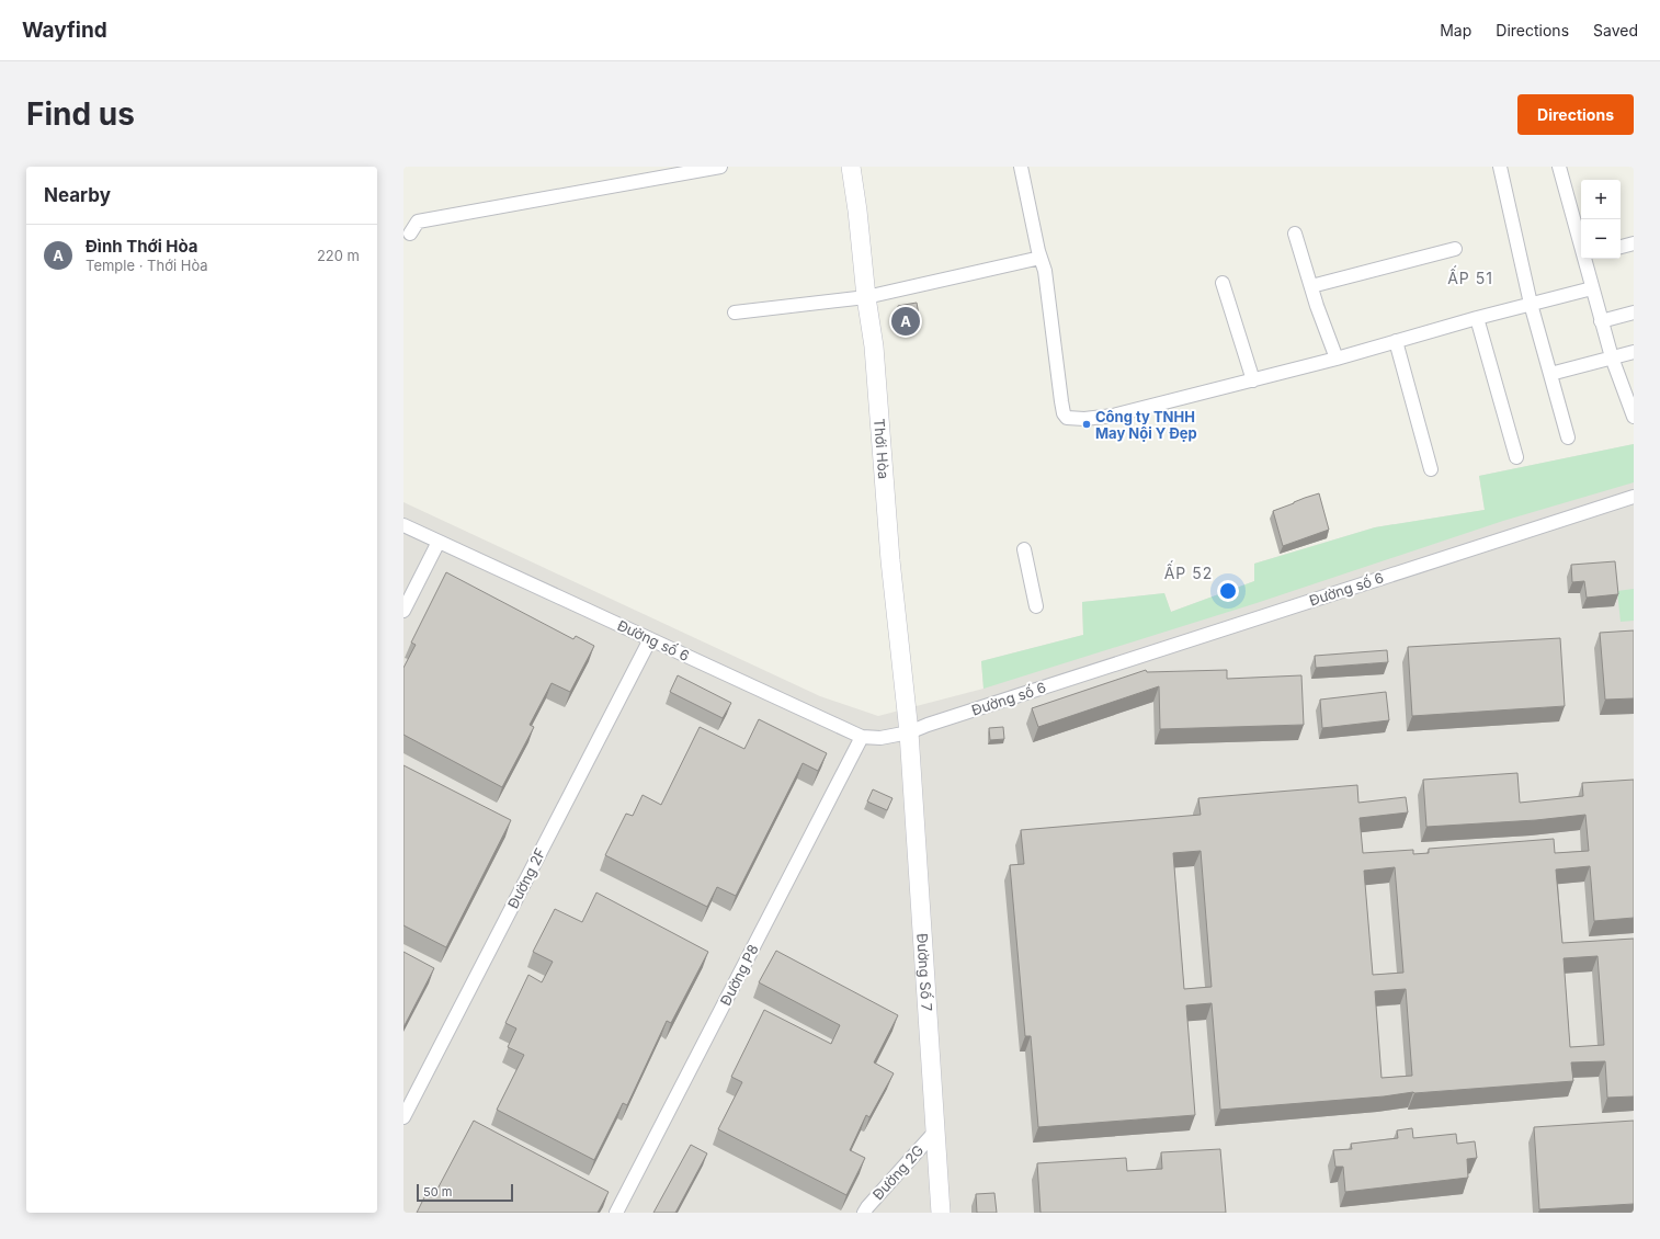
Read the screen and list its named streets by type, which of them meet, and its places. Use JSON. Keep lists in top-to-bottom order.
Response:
{
  "streets": {
    "street": [
      "Thới Hòa",
      "Đường số 6",
      "Đường 2F",
      "Đường Số 7",
      "Đường P8",
      "Đường 2G"
    ]
  },
  "crossings": [
    ["Thới Hòa", "Đường số 6"],
    ["Thới Hòa", "Đường Số 7"],
    ["Đường số 6", "Đường 2F"],
    ["Đường số 6", "Đường Số 7"],
    ["Đường số 6", "Đường P8"],
    ["Đường Số 7", "Đường 2G"]
  ],
  "districts": ["ẤP 51", "ẤP 52"],
  "places": ["Công ty TNHH May Nội Y Đẹp"],
  "scale_bar": "50 m",
  "page": {
    "header": "Wayfind",
    "nav": ["Map", "Directions", "Saved"],
    "buttons": "Directions",
    "title": "Find us",
    "heading": "Nearby",
    "map_buttons": ["+", "−"],
    "list": [
      {
        "mark": "A",
        "name": "Đình Thới Hòa",
        "note": "Temple · Thới Hòa",
        "value": "220 m"
      }
    ],
    "pins": "A",
    "scale": "50 m"
  }
}
